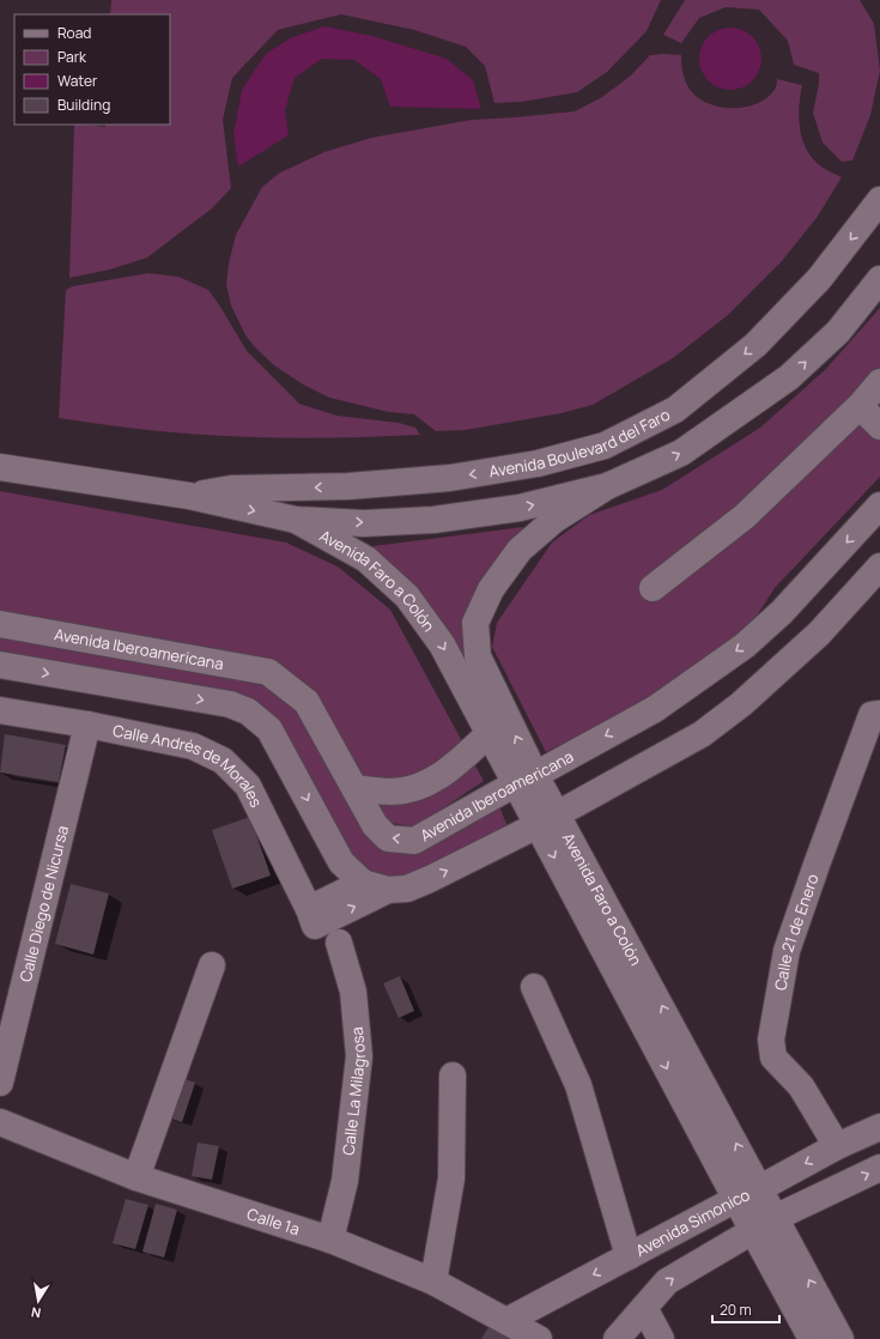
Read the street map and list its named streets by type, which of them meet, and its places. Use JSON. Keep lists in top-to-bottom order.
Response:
{
  "streets": {
    "street": [
      "Avenida Boulevard del Faro",
      "Avenida Faro a Colón",
      "Avenida Iberoamericana",
      "Calle Andrés de Morales",
      "Calle Diego de Nicursa",
      "Calle 21 de Enero",
      "Calle La Milagrosa",
      "Calle 1a",
      "Avenida Simonico"
    ]
  },
  "crossings": [
    ["Avenida Boulevard del Faro", "Avenida Faro a Colón"],
    ["Avenida Faro a Colón", "Avenida Iberoamericana"],
    ["Avenida Faro a Colón", "Avenida Simonico"],
    ["Calle Andrés de Morales", "Calle Diego de Nicursa"],
    ["Calle 21 de Enero", "Avenida Simonico"],
    ["Calle La Milagrosa", "Calle 1a"],
    ["Calle 1a", "Avenida Simonico"]
  ],
  "legend": [
    "Road",
    "Park",
    "Water",
    "Building"
  ],
  "scale_bar": "20 m",
  "north": "bottom"
}
